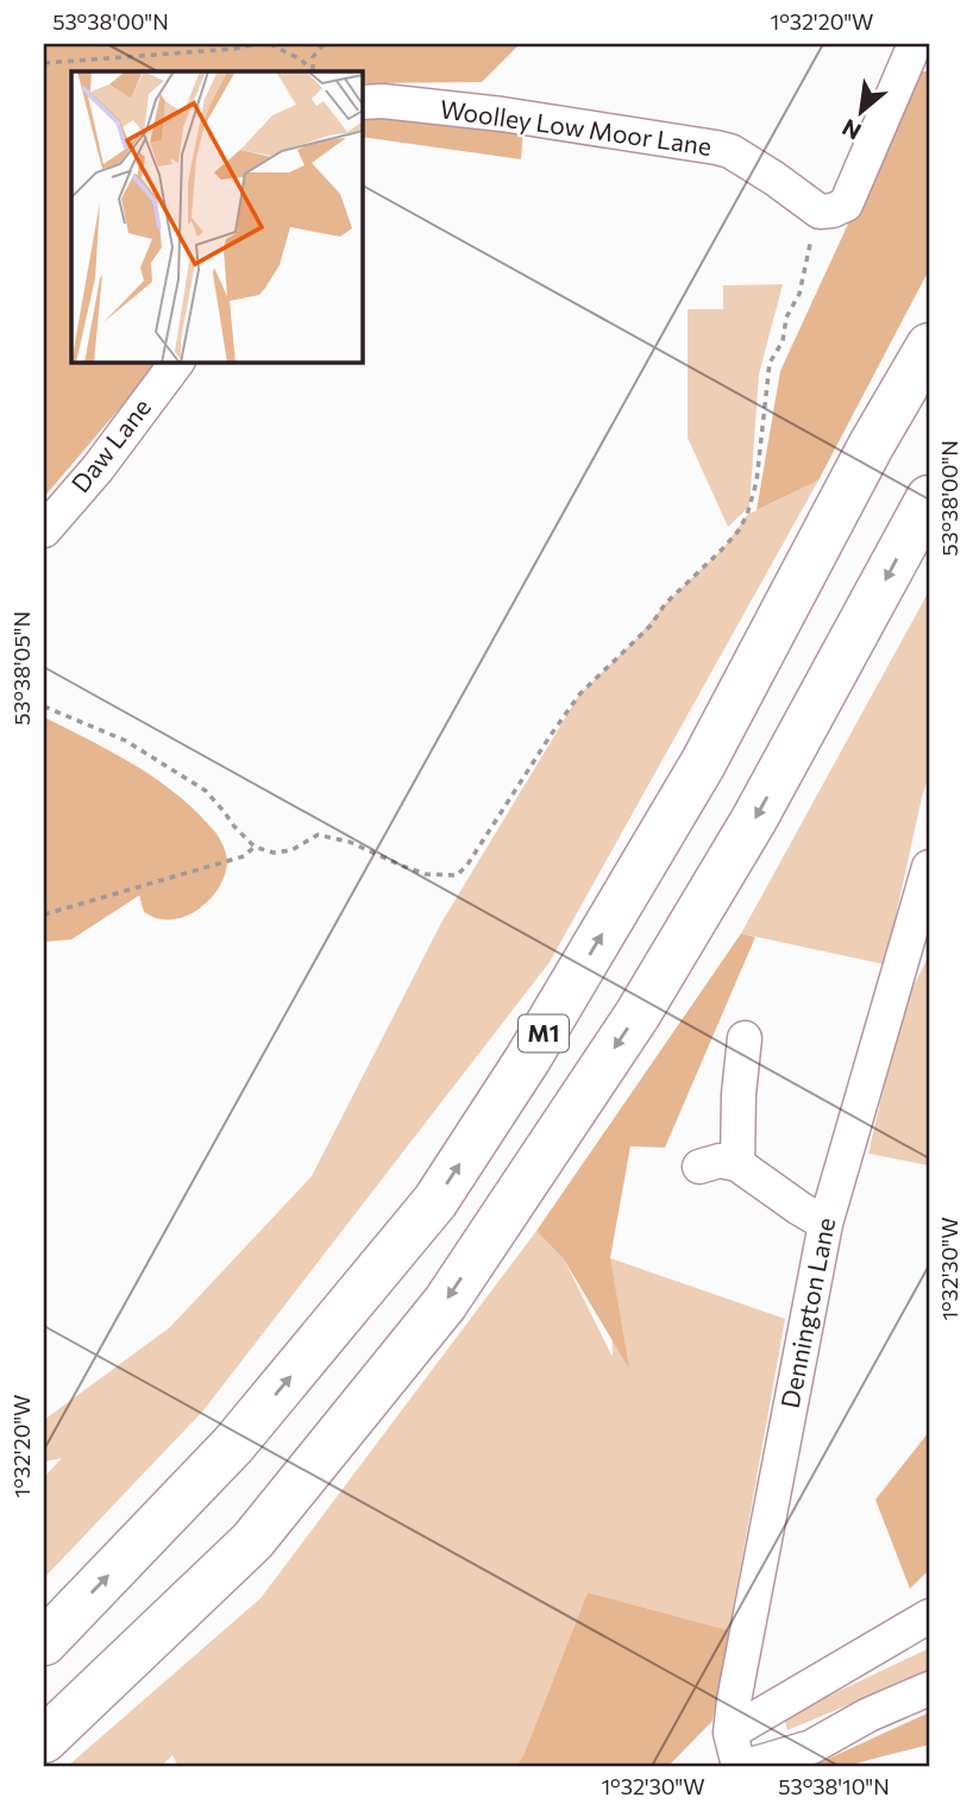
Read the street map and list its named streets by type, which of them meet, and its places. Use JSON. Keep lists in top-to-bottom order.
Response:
{
  "streets": {
    "highway": ["M1"],
    "street": ["Woolley Low Moor Lane", "Daw Lane", "Dennington Lane"]
  },
  "north": "bottom left",
  "coordinates": [
    "53°38'00\"N",
    "1°32'20\"W",
    "53°38'05\"N",
    "1°32'30\"W",
    "53°38'10\"N"
  ]
}
